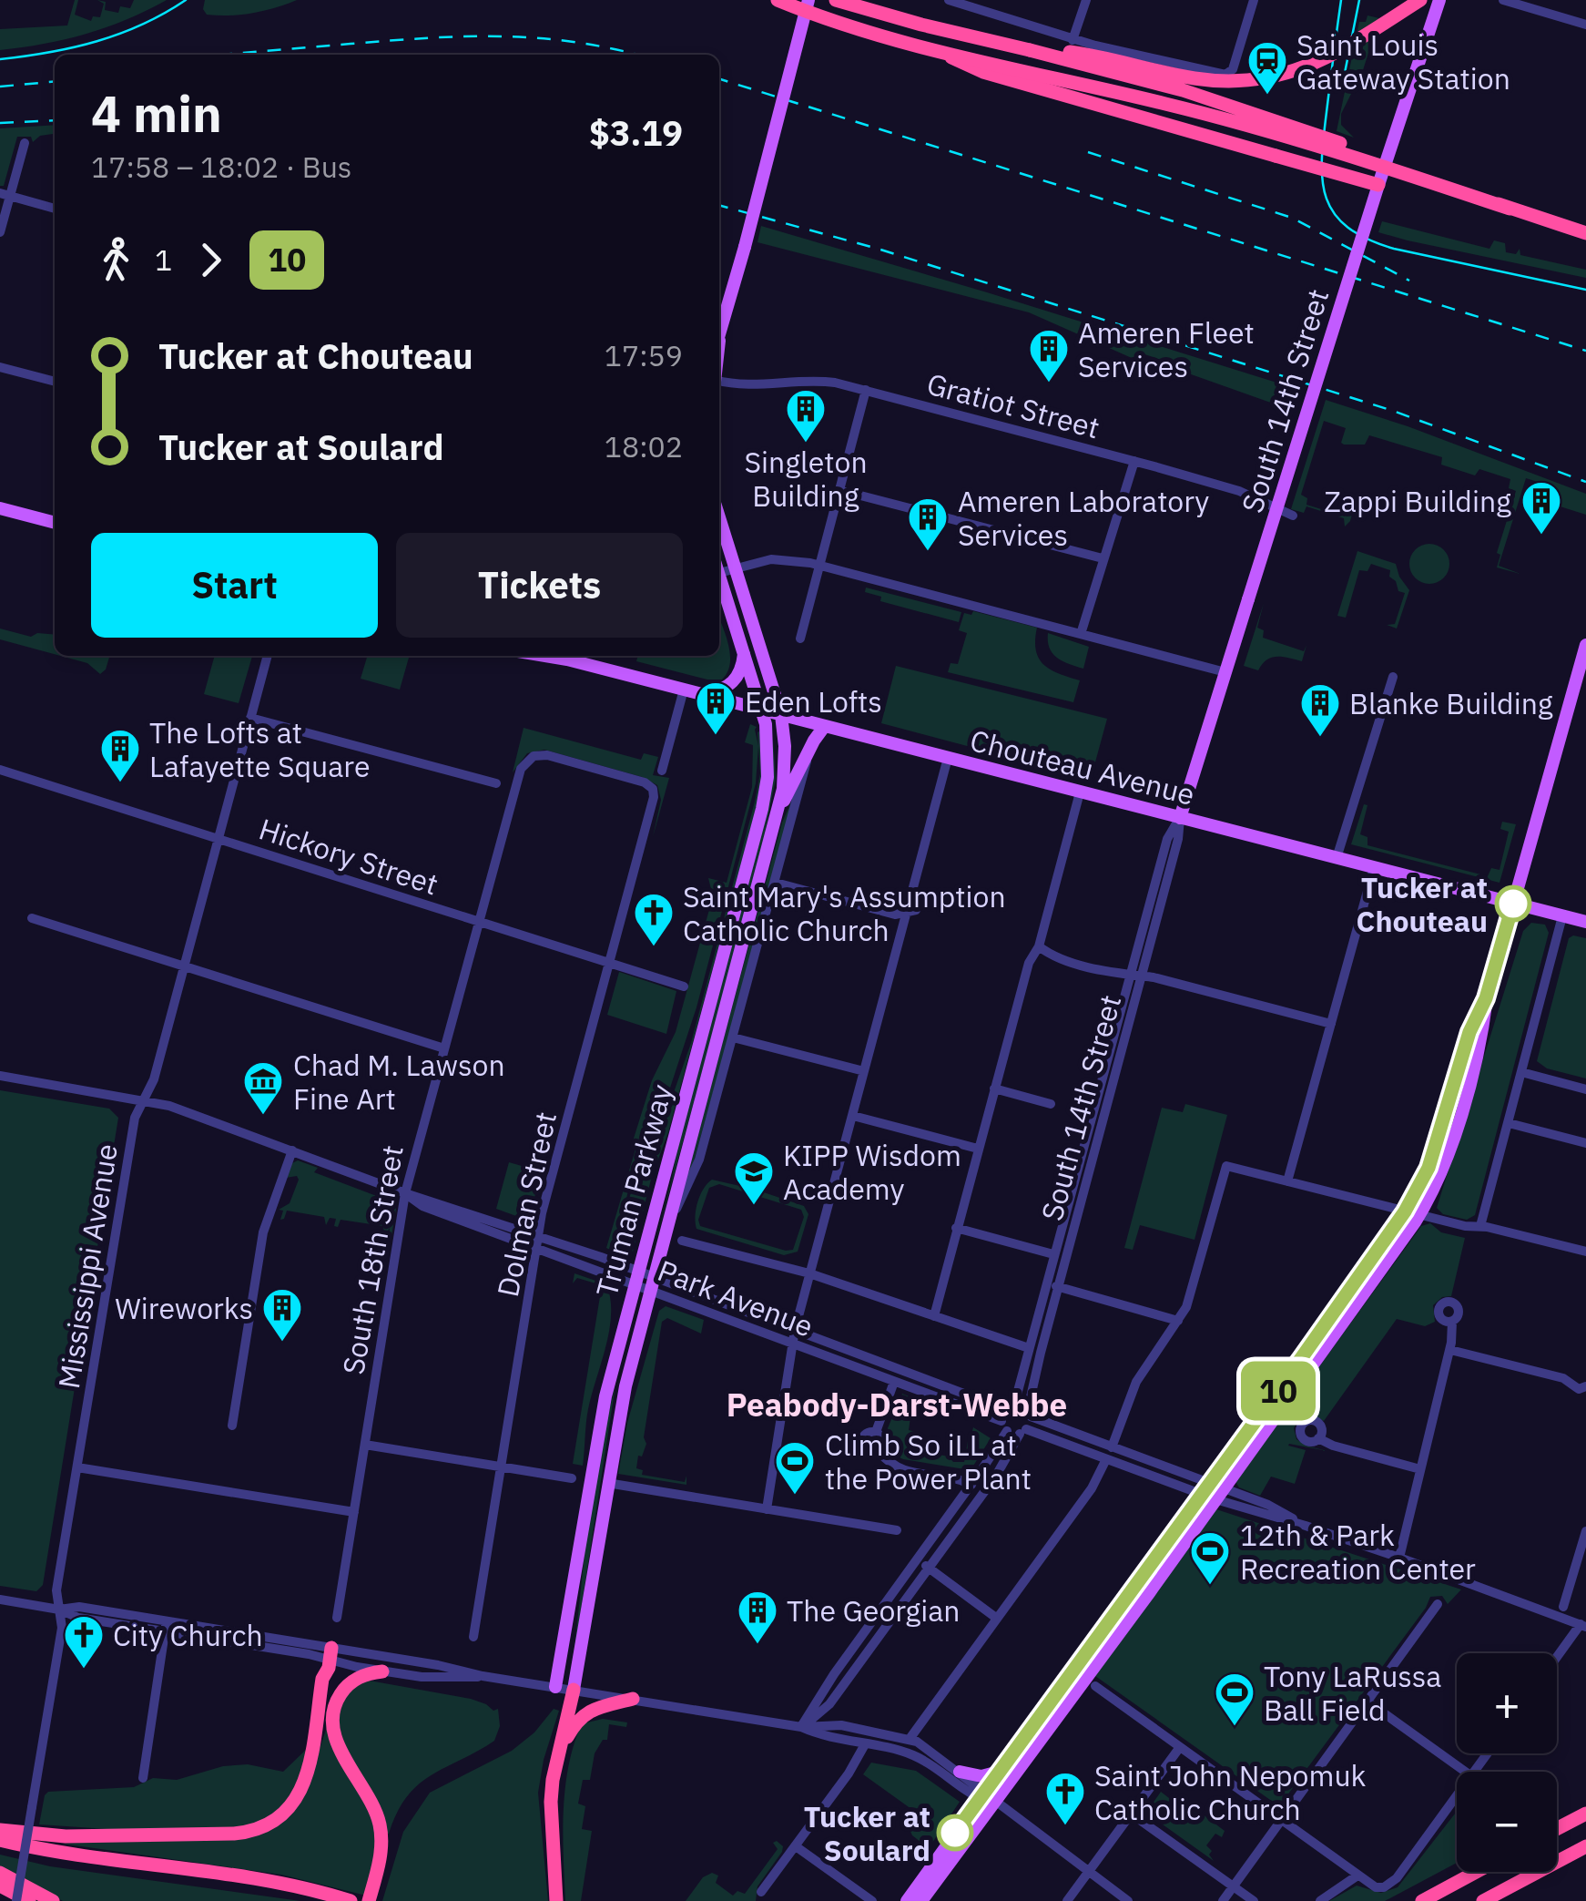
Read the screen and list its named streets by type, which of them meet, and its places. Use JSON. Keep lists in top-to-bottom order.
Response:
{
  "streets": {
    "main road": ["South 14th Street", "Chouteau Avenue", "Truman Parkway"],
    "street": [
      "Gratiot Street",
      "Hickory Street",
      "Dolman Street",
      "South 18th Street",
      "Mississippi Avenue",
      "Park Avenue"
    ]
  },
  "crossings": [
    ["South 14th Street", "Chouteau Avenue"],
    ["South 14th Street", "Park Avenue"],
    ["Chouteau Avenue", "Truman Parkway"],
    ["Hickory Street", "Dolman Street"],
    ["Hickory Street", "South 18th Street"],
    ["Hickory Street", "Mississippi Avenue"],
    ["Truman Parkway", "Park Avenue"],
    ["Dolman Street", "South 18th Street"],
    ["Dolman Street", "Park Avenue"],
    ["South 18th Street", "Park Avenue"],
    ["Mississippi Avenue", "Park Avenue"]
  ],
  "districts": ["Peabody-Darst-Webbe"],
  "places": {
    "station": ["Saint Louis Gateway Station"],
    "building": [
      "Ameren Fleet Services",
      "Singleton Building",
      "Zappi Building",
      "Ameren Laboratory Services",
      "Eden Lofts",
      "Blanke Building",
      "The Lofts at Lafayette Square",
      "Wireworks",
      "The Georgian"
    ],
    "other": ["Tucker at Chouteau", "Tucker at Soulard"],
    "church": ["Saint Mary's Assumption Catholic Church", "City Church", "Saint John Nepomuk Catholic Church"],
    "museum": ["Chad M. Lawson Fine Art"],
    "school or university": ["KIPP Wisdom Academy"],
    "sports": ["Climb So iLL at the Power Plant", "12th & Park Recreation Center", "Tony LaRussa Ball Field"]
  },
  "lines": ["bus line 10"],
  "page": {
    "on_map": "10",
    "heading": ["4 min", "17:58 – 18:02 · Bus", "$3.19"],
    "legs": ["1", "10"],
    "list": [
      {
        "name": "Tucker at Chouteau",
        "value": "17:59"
      },
      {
        "name": "Tucker at Soulard",
        "value": "18:02"
      }
    ],
    "buttons": ["Start", "Tickets"],
    "map_buttons": ["+", "−"]
  }
}
